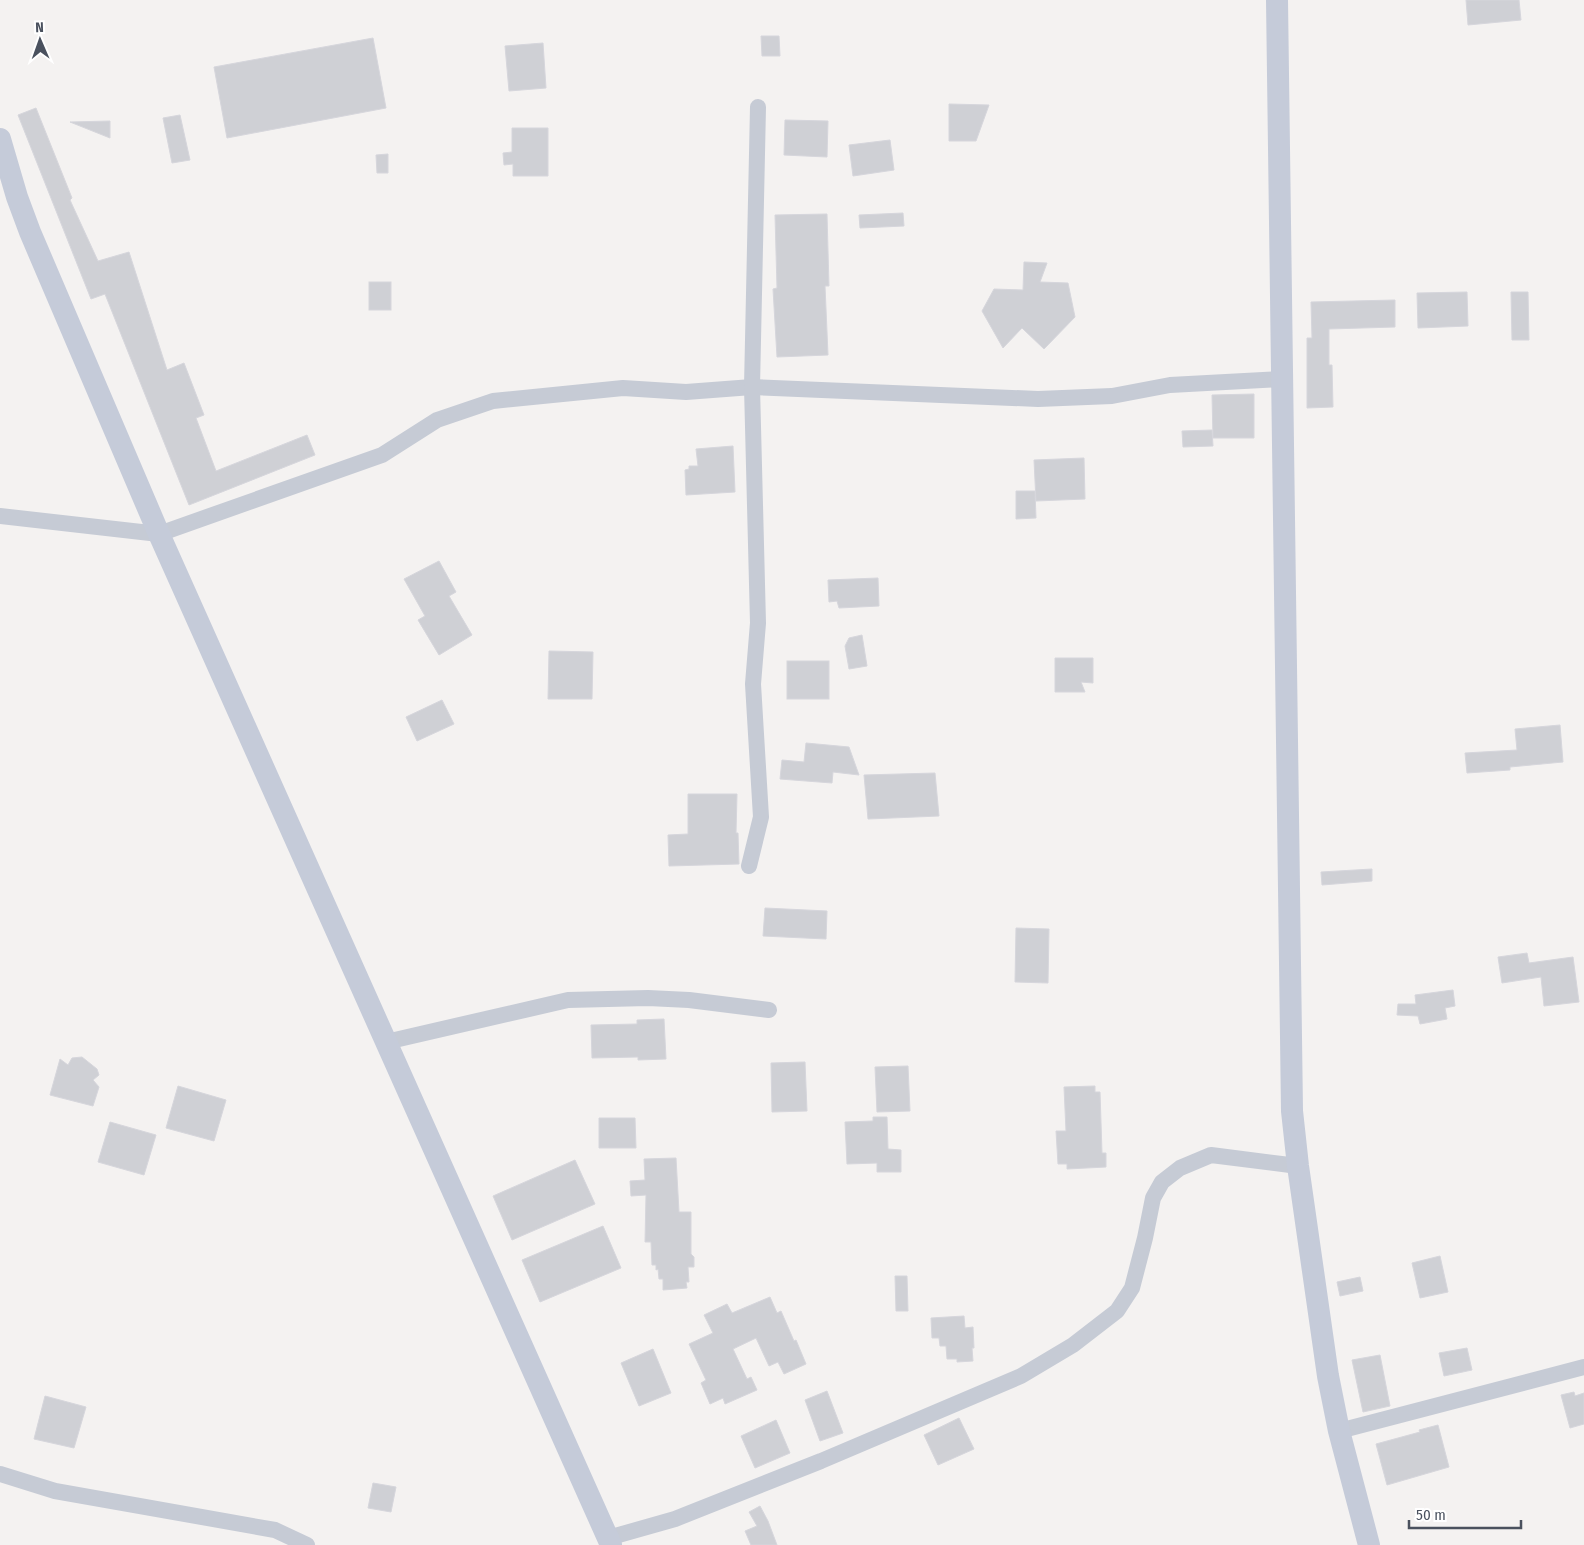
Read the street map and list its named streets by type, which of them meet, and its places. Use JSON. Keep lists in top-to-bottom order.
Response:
{
  "scale_bar": "50 m",
  "north": "top"
}
